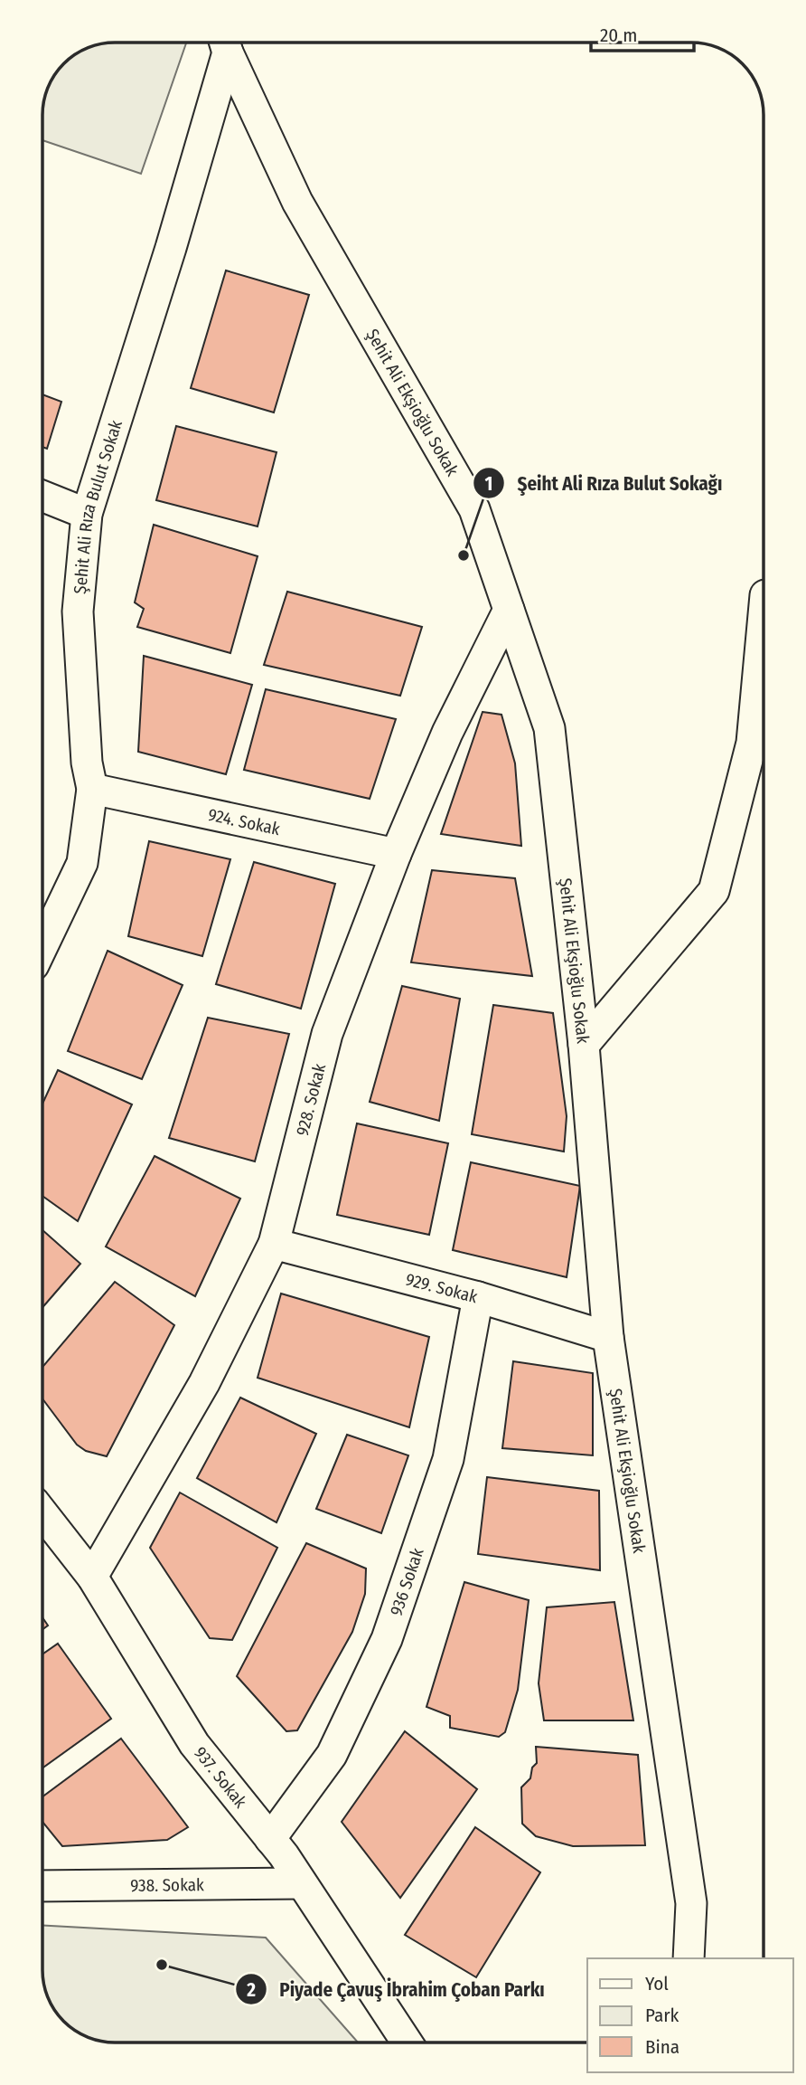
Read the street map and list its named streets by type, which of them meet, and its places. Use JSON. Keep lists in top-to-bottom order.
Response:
{
  "streets": {
    "street": [
      "Şehit Ali Ekşioğlu Sokak",
      "Şehit Ali Rıza Bulut Sokak",
      "924. Sokak",
      "928. Sokak",
      "929. Sokak",
      "936 Sokak",
      "937. Sokak",
      "938. Sokak"
    ]
  },
  "crossings": [
    ["Şehit Ali Ekşioğlu Sokak", "Şehit Ali Rıza Bulut Sokak"],
    ["Şehit Ali Ekşioğlu Sokak", "928. Sokak"],
    ["Şehit Ali Ekşioğlu Sokak", "929. Sokak"],
    ["Şehit Ali Rıza Bulut Sokak", "924. Sokak"],
    ["924. Sokak", "928. Sokak"],
    ["928. Sokak", "929. Sokak"],
    ["928. Sokak", "937. Sokak"],
    ["929. Sokak", "936 Sokak"],
    ["936 Sokak", "937. Sokak"],
    ["937. Sokak", "938. Sokak"]
  ],
  "places": ["Şeiht Ali Rıza Bulut Sokağı", "Piyade Çavuş İbrahim Çoban Parkı"],
  "legend": ["Yol", "Park", "Bina"],
  "scale_bar": "20 m"
}
